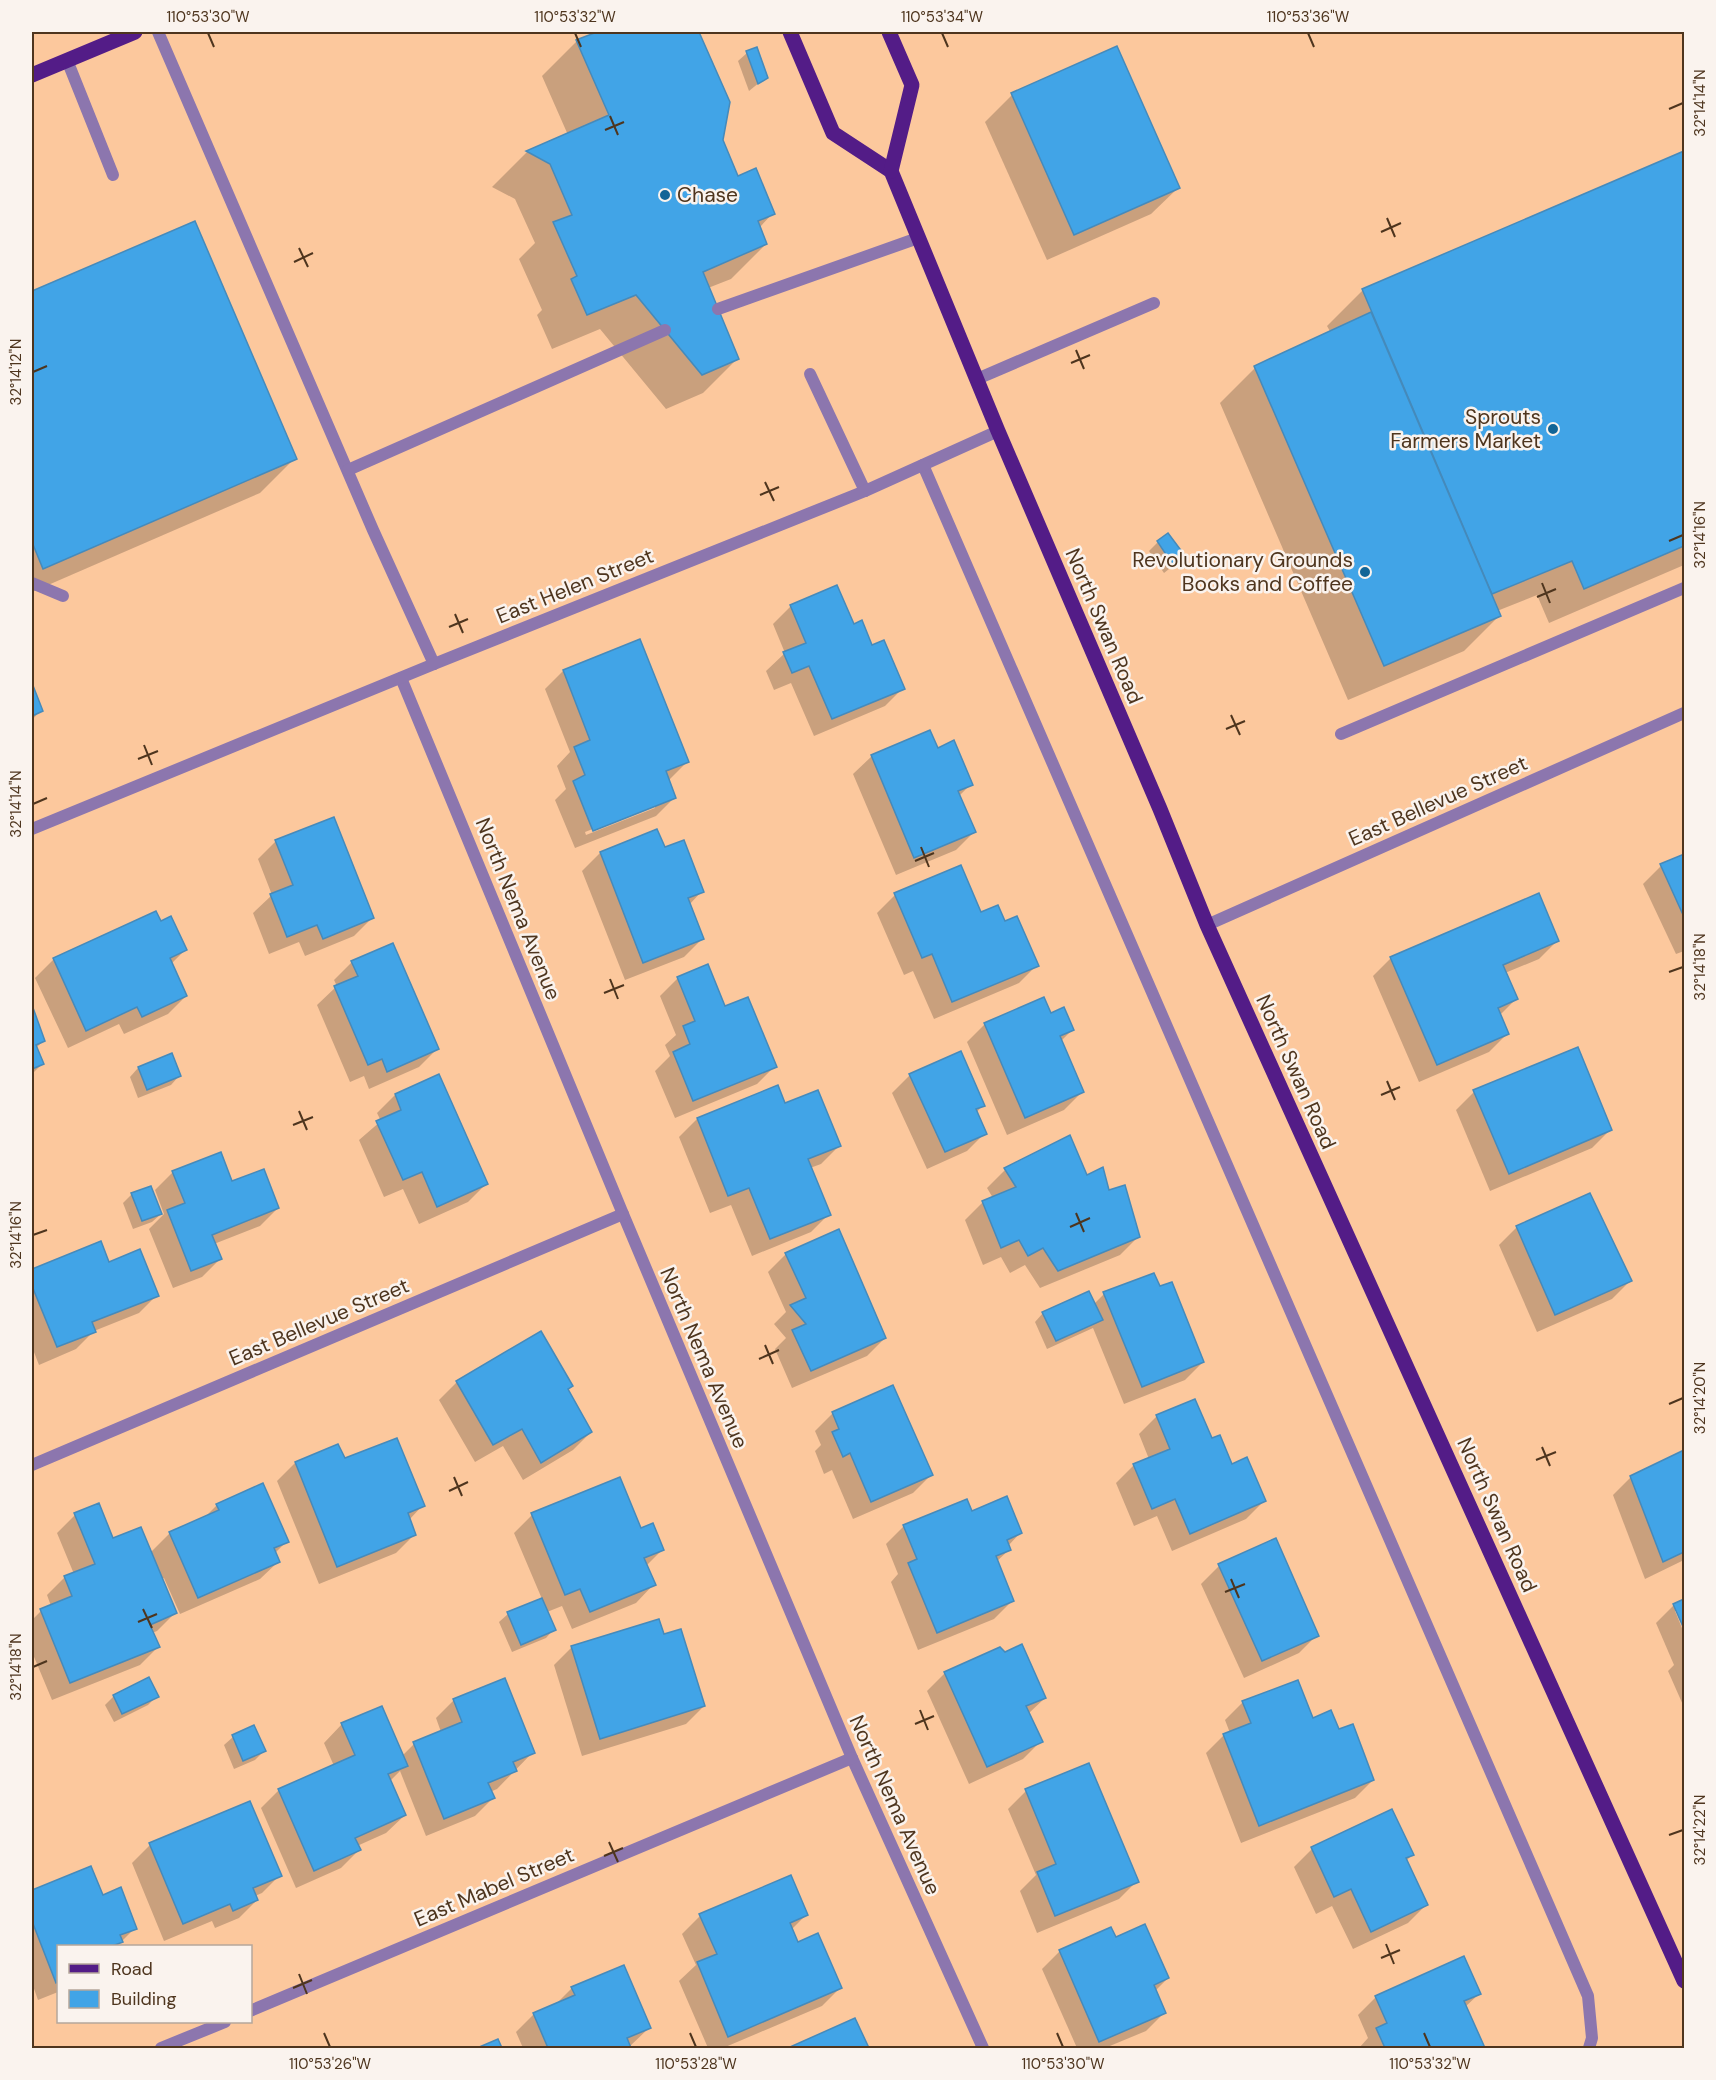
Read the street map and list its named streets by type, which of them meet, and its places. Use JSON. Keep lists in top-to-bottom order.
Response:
{
  "streets": {
    "main road": ["North Swan Road"],
    "street": [
      "East Helen Street",
      "East Bellevue Street",
      "North Nema Avenue",
      "East Mabel Street"
    ]
  },
  "crossings": [
    ["East Helen Street", "North Swan Road"],
    ["East Helen Street", "North Nema Avenue"],
    ["North Swan Road", "East Bellevue Street"],
    ["East Bellevue Street", "North Nema Avenue"],
    ["North Nema Avenue", "East Mabel Street"]
  ],
  "places": ["Chase", "Sprouts Farmers Market", "Revolutionary Grounds Books and Coffee"],
  "legend": ["Road", "Building"],
  "coordinates": [
    "110°53'30\"W",
    "110°53'32\"W",
    "110°53'34\"W",
    "110°53'36\"W",
    "32°14'14\"N",
    "32°14'12\"N",
    "32°14'16\"N",
    "32°14'18\"N",
    "32°14'20\"N",
    "32°14'22\"N",
    "110°53'26\"W",
    "110°53'28\"W"
  ]
}
